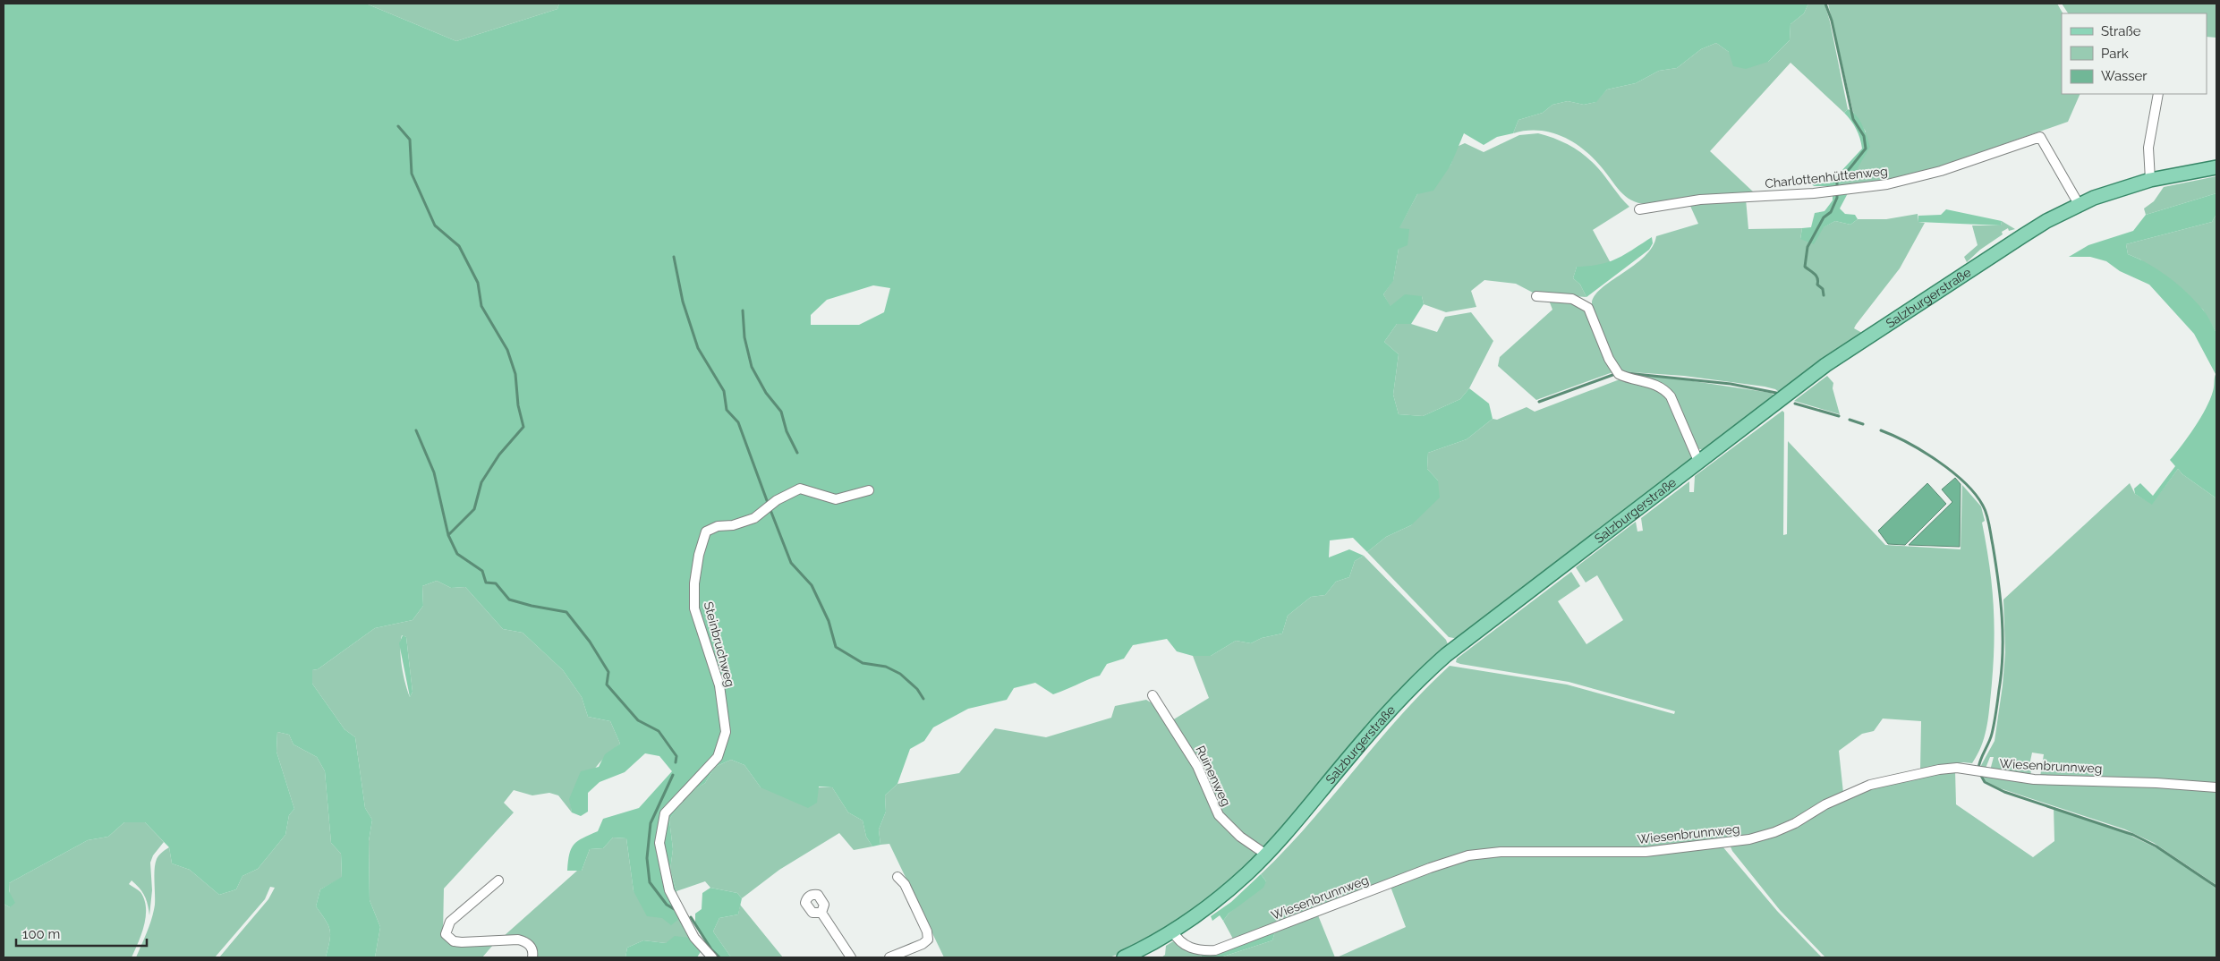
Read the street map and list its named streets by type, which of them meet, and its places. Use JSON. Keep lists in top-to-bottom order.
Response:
{
  "streets": {
    "main road": ["Salzburgerstraße"],
    "street": [
      "Charlottenhüttenweg",
      "Steinbruchweg",
      "Wiesenbrunnweg",
      "Ruinenweg"
    ]
  },
  "crossings": [
    ["Charlottenhüttenweg", "Salzburgerstraße"],
    ["Salzburgerstraße", "Wiesenbrunnweg"],
    ["Salzburgerstraße", "Ruinenweg"]
  ],
  "legend": ["Straße", "Park", "Wasser"],
  "scale_bar": "100 m"
}
